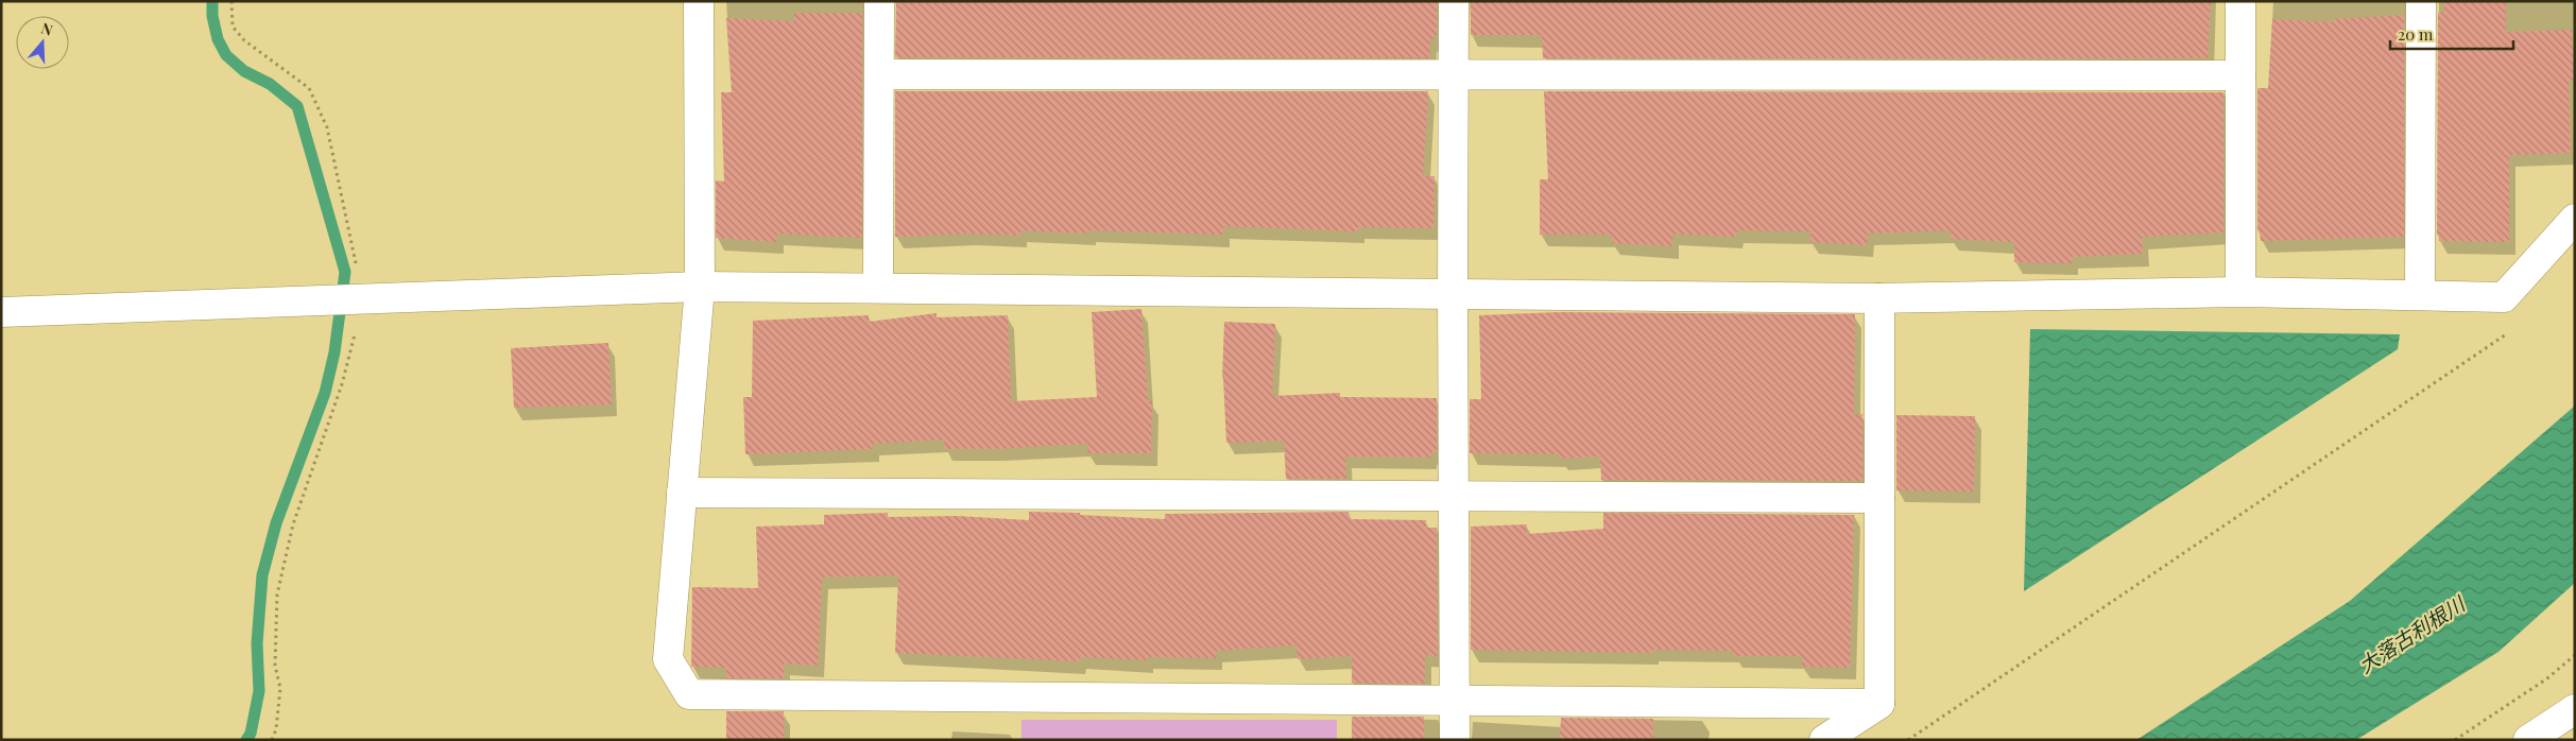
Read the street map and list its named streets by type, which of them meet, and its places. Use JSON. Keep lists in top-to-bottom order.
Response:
{
  "water": ["大落古利根川"],
  "scale_bar": "20 m",
  "north": "top"
}
